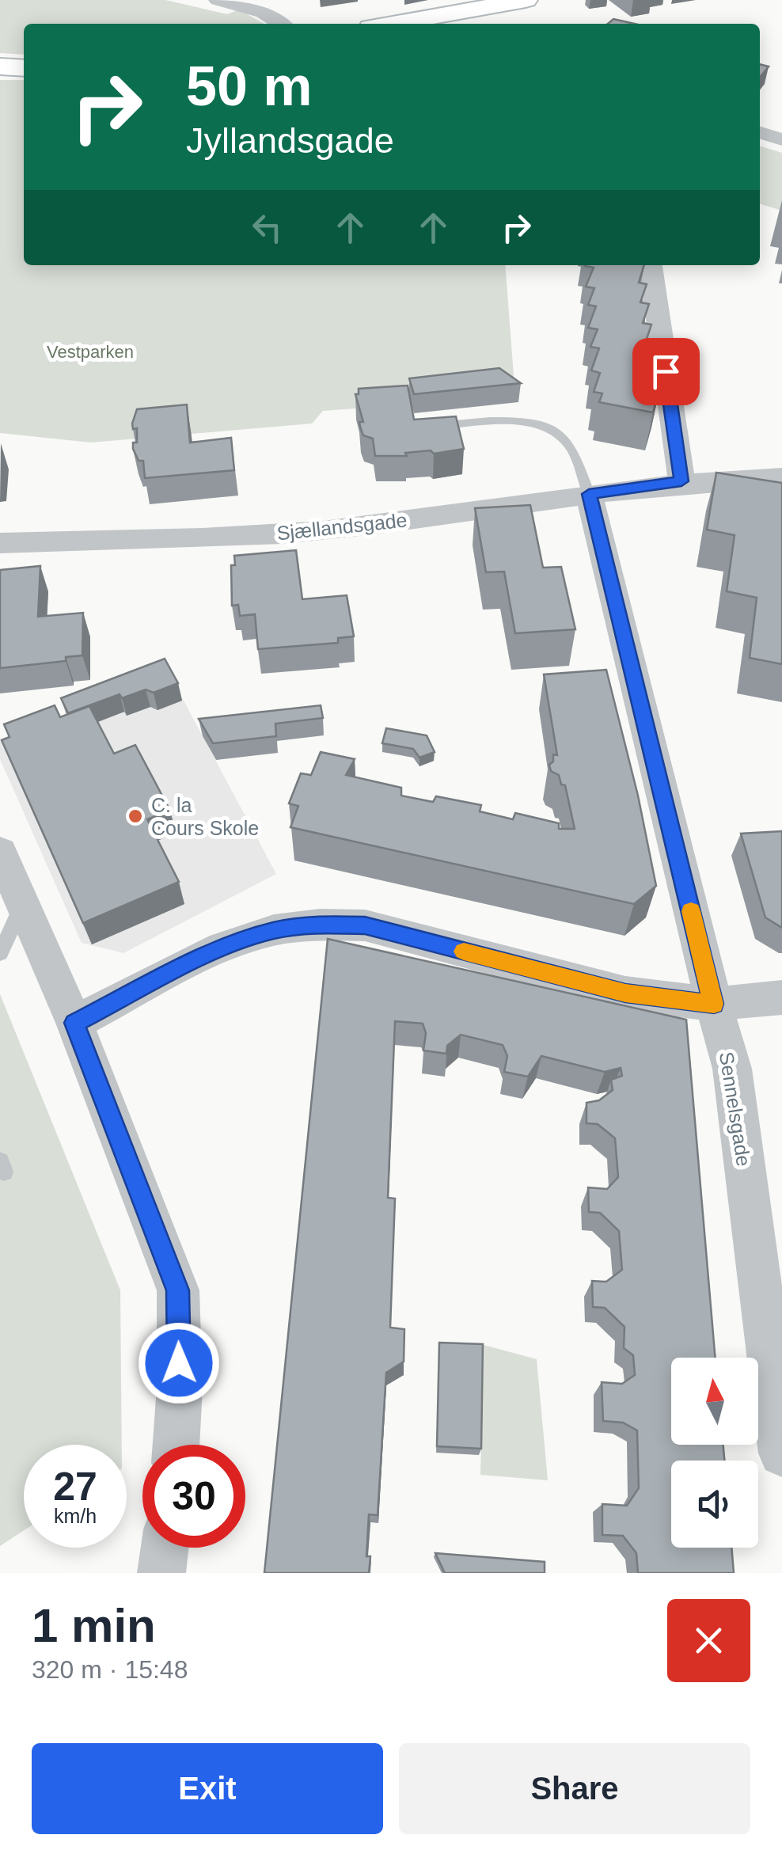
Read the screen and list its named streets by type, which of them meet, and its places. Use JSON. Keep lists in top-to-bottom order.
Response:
{
  "streets": {
    "street": ["Sjællandsgade", "Sennelsgade"]
  },
  "crossings": [
    ["Sjællandsgade", "Sennelsgade"]
  ],
  "parks": ["Vestparken"],
  "places": ["C. la Cours Skole"],
  "north": "top",
  "page": {
    "turn": ["50 m", "Jyllandsgade"],
    "speed": "27 km/h",
    "limit": "30",
    "heading": ["1 min", "320 m · 15:48"],
    "buttons": ["Exit", "Share"]
  }
}
